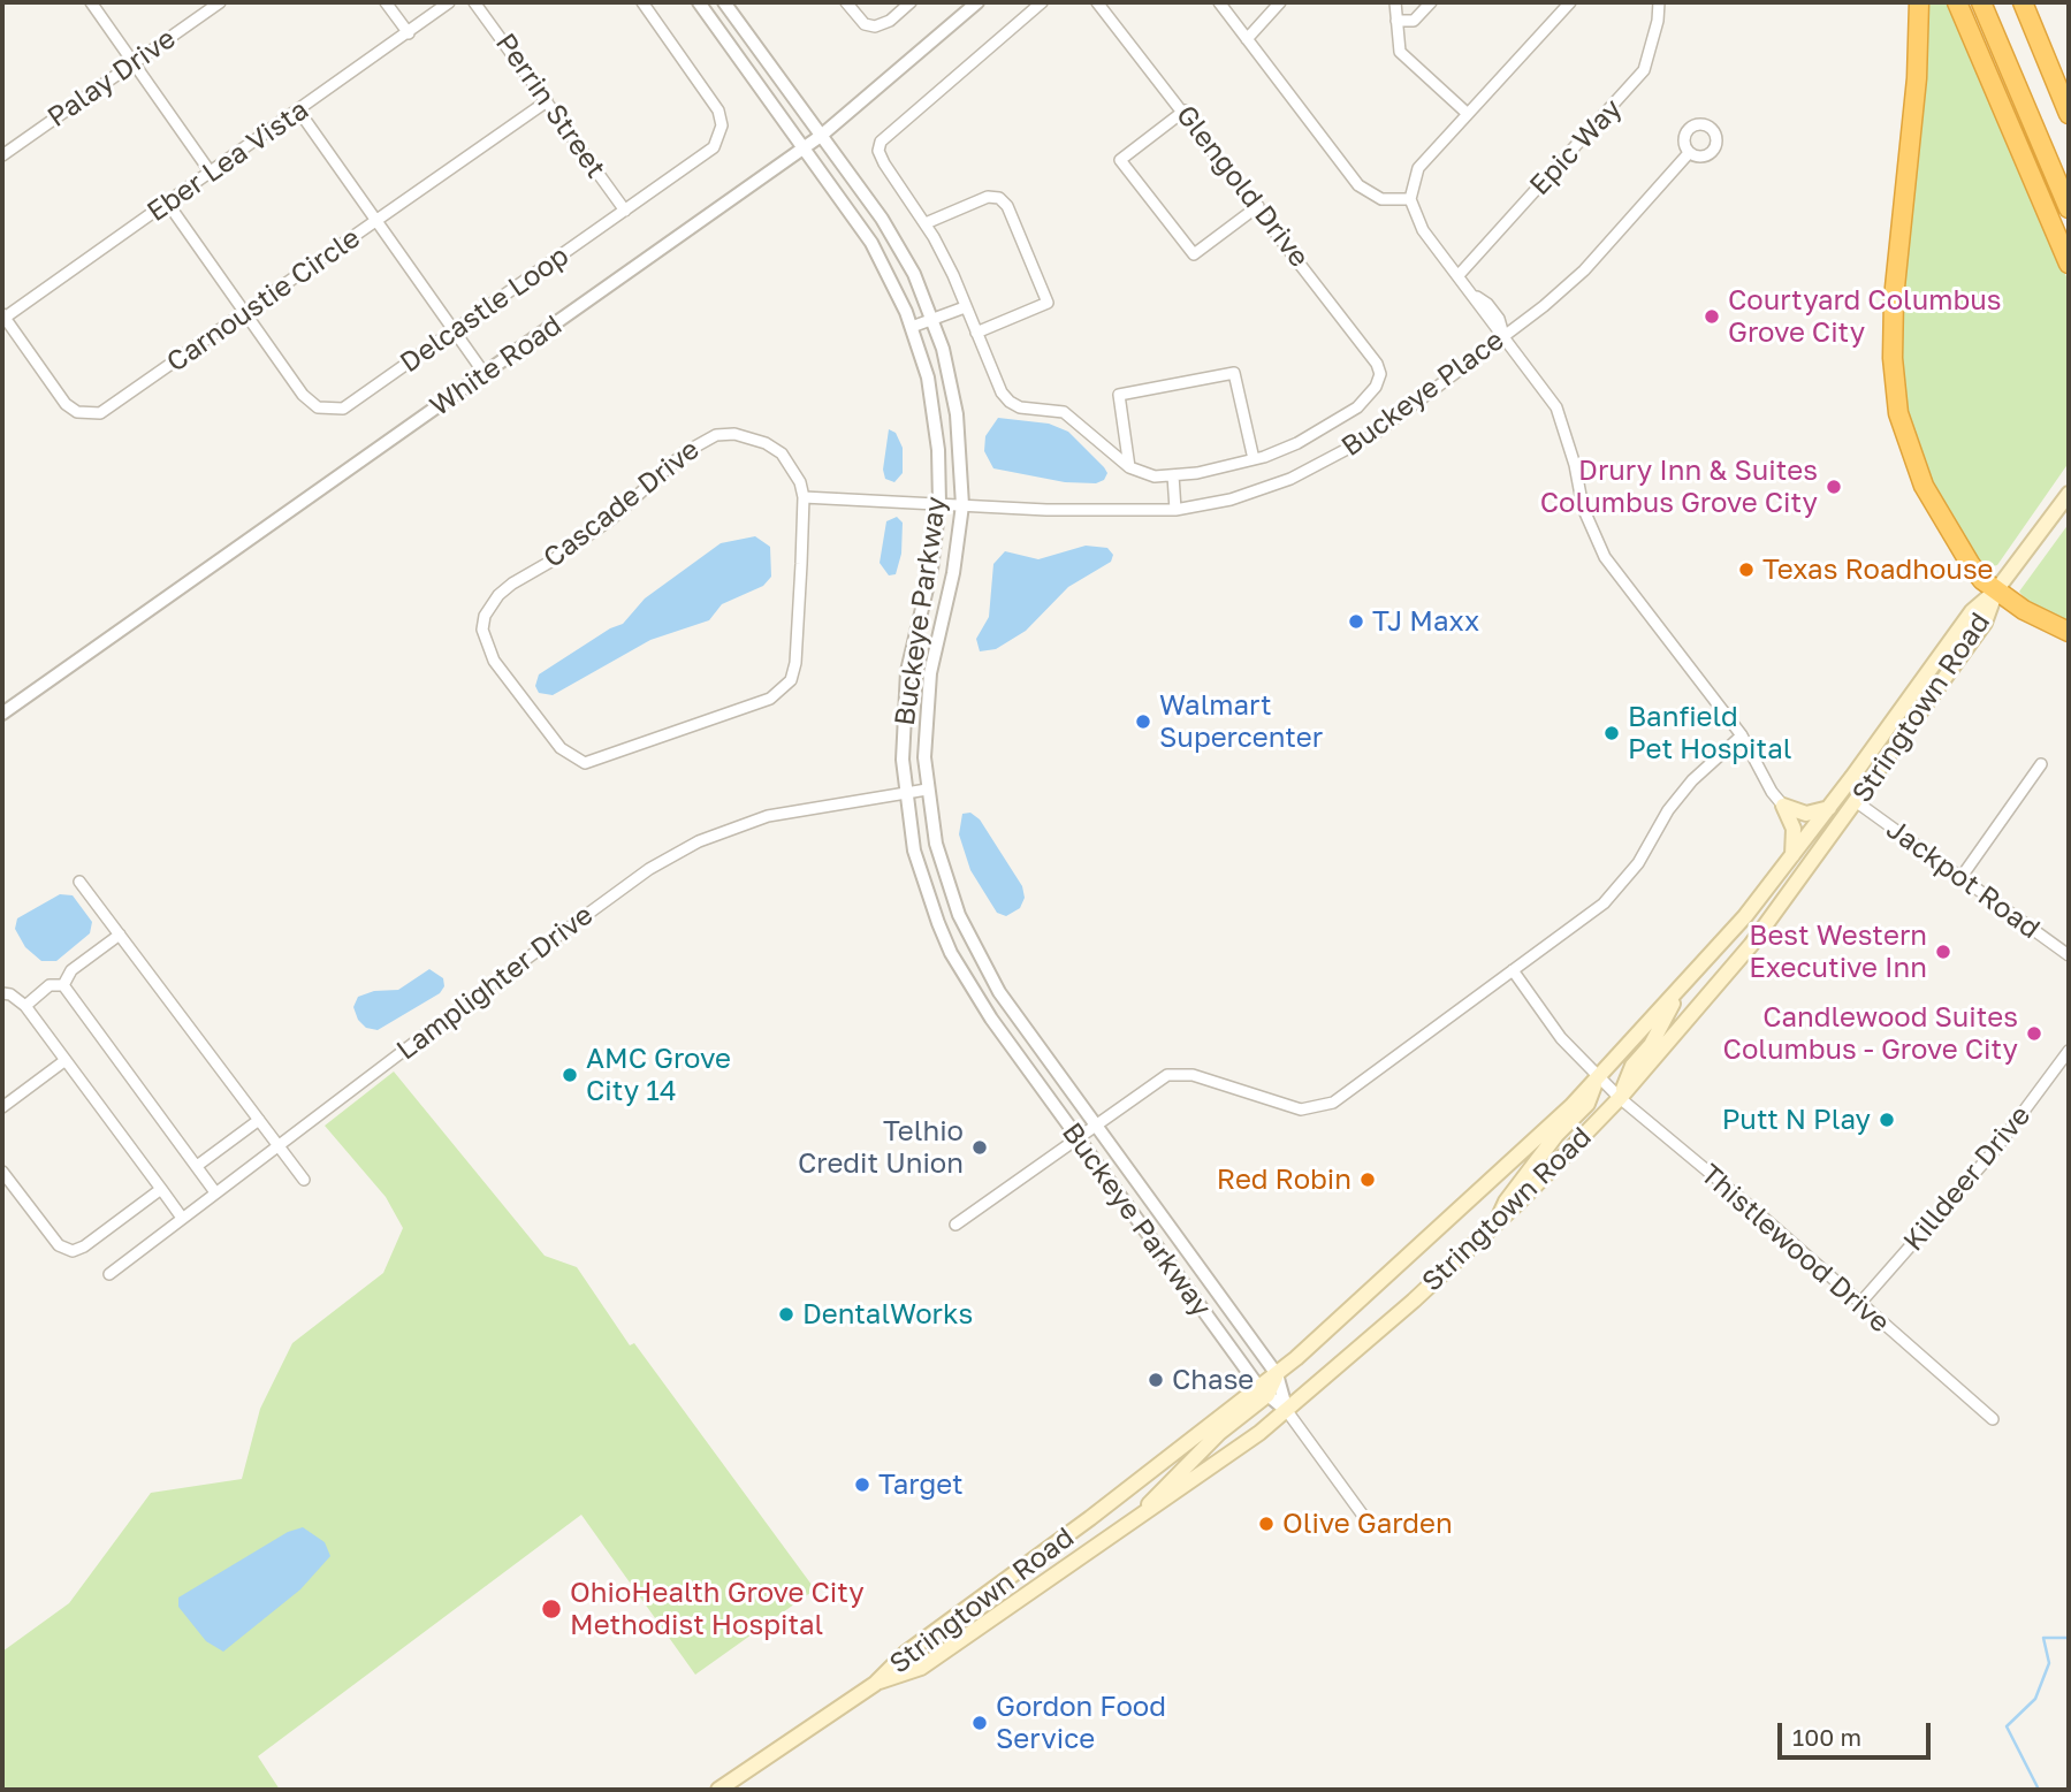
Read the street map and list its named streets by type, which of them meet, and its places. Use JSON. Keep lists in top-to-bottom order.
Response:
{
  "streets": {
    "main road": ["Stringtown Road"],
    "street": [
      "Palay Drive",
      "Perrin Street",
      "Epic Way",
      "Eber Lea Vista",
      "Glengold Drive",
      "Carnoustie Circle",
      "Delcastle Loop",
      "White Road",
      "Buckeye Place",
      "Cascade Drive",
      "Buckeye Parkway",
      "Jackpot Road",
      "Lamplighter Drive",
      "Killdeer Drive",
      "Thistlewood Drive"
    ]
  },
  "crossings": [
    ["Perrin Street", "Carnoustie Circle"],
    ["Perrin Street", "Delcastle Loop"],
    ["Eber Lea Vista", "Carnoustie Circle"],
    ["Eber Lea Vista", "Delcastle Loop"],
    ["Carnoustie Circle", "Delcastle Loop"],
    ["White Road", "Buckeye Parkway"],
    ["Buckeye Place", "Cascade Drive"],
    ["Buckeye Place", "Buckeye Parkway"],
    ["Buckeye Parkway", "Stringtown Road"],
    ["Buckeye Parkway", "Lamplighter Drive"],
    ["Stringtown Road", "Jackpot Road"],
    ["Stringtown Road", "Thistlewood Drive"],
    ["Killdeer Drive", "Thistlewood Drive"]
  ],
  "places": [
    "Courtyard Columbus Grove City",
    "Drury Inn & Suites Columbus Grove City",
    "Texas Roadhouse",
    "TJ Maxx",
    "Walmart Supercenter",
    "Banfield Pet Hospital",
    "Best Western Executive Inn",
    "Candlewood Suites Columbus - Grove City",
    "AMC Grove City 14",
    "Putt N Play",
    "Telhio Credit Union",
    "Red Robin",
    "DentalWorks",
    "Chase",
    "Target",
    "Olive Garden",
    "OhioHealth Grove City Methodist Hospital",
    "Gordon Food Service"
  ],
  "scale_bar": "100 m"
}
